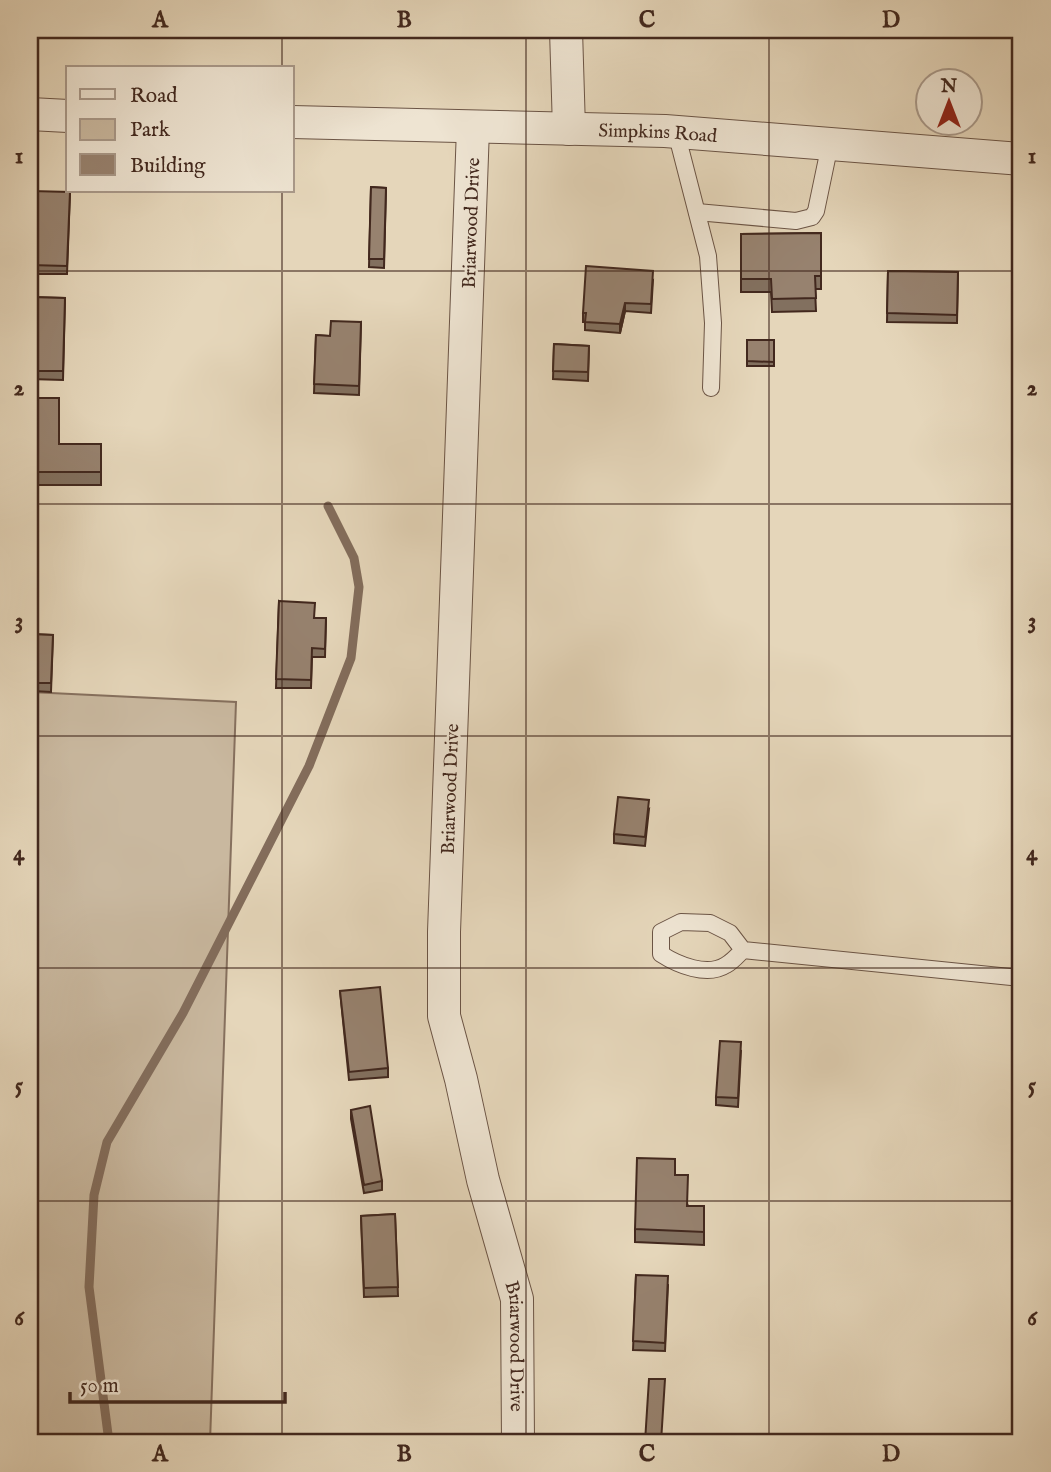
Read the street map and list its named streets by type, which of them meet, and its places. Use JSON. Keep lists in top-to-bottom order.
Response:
{
  "streets": {
    "street": ["Simpkins Road", "Briarwood Drive"]
  },
  "crossings": [
    ["Simpkins Road", "Briarwood Drive"]
  ],
  "legend": ["Road", "Park", "Building"],
  "scale_bar": "50 m",
  "north": "top",
  "grid": {
    "columns": [
      "A",
      "B",
      "C",
      "D"
    ],
    "rows": [
      "1",
      "2",
      "3",
      "4",
      "5",
      "6"
    ]
  }
}
